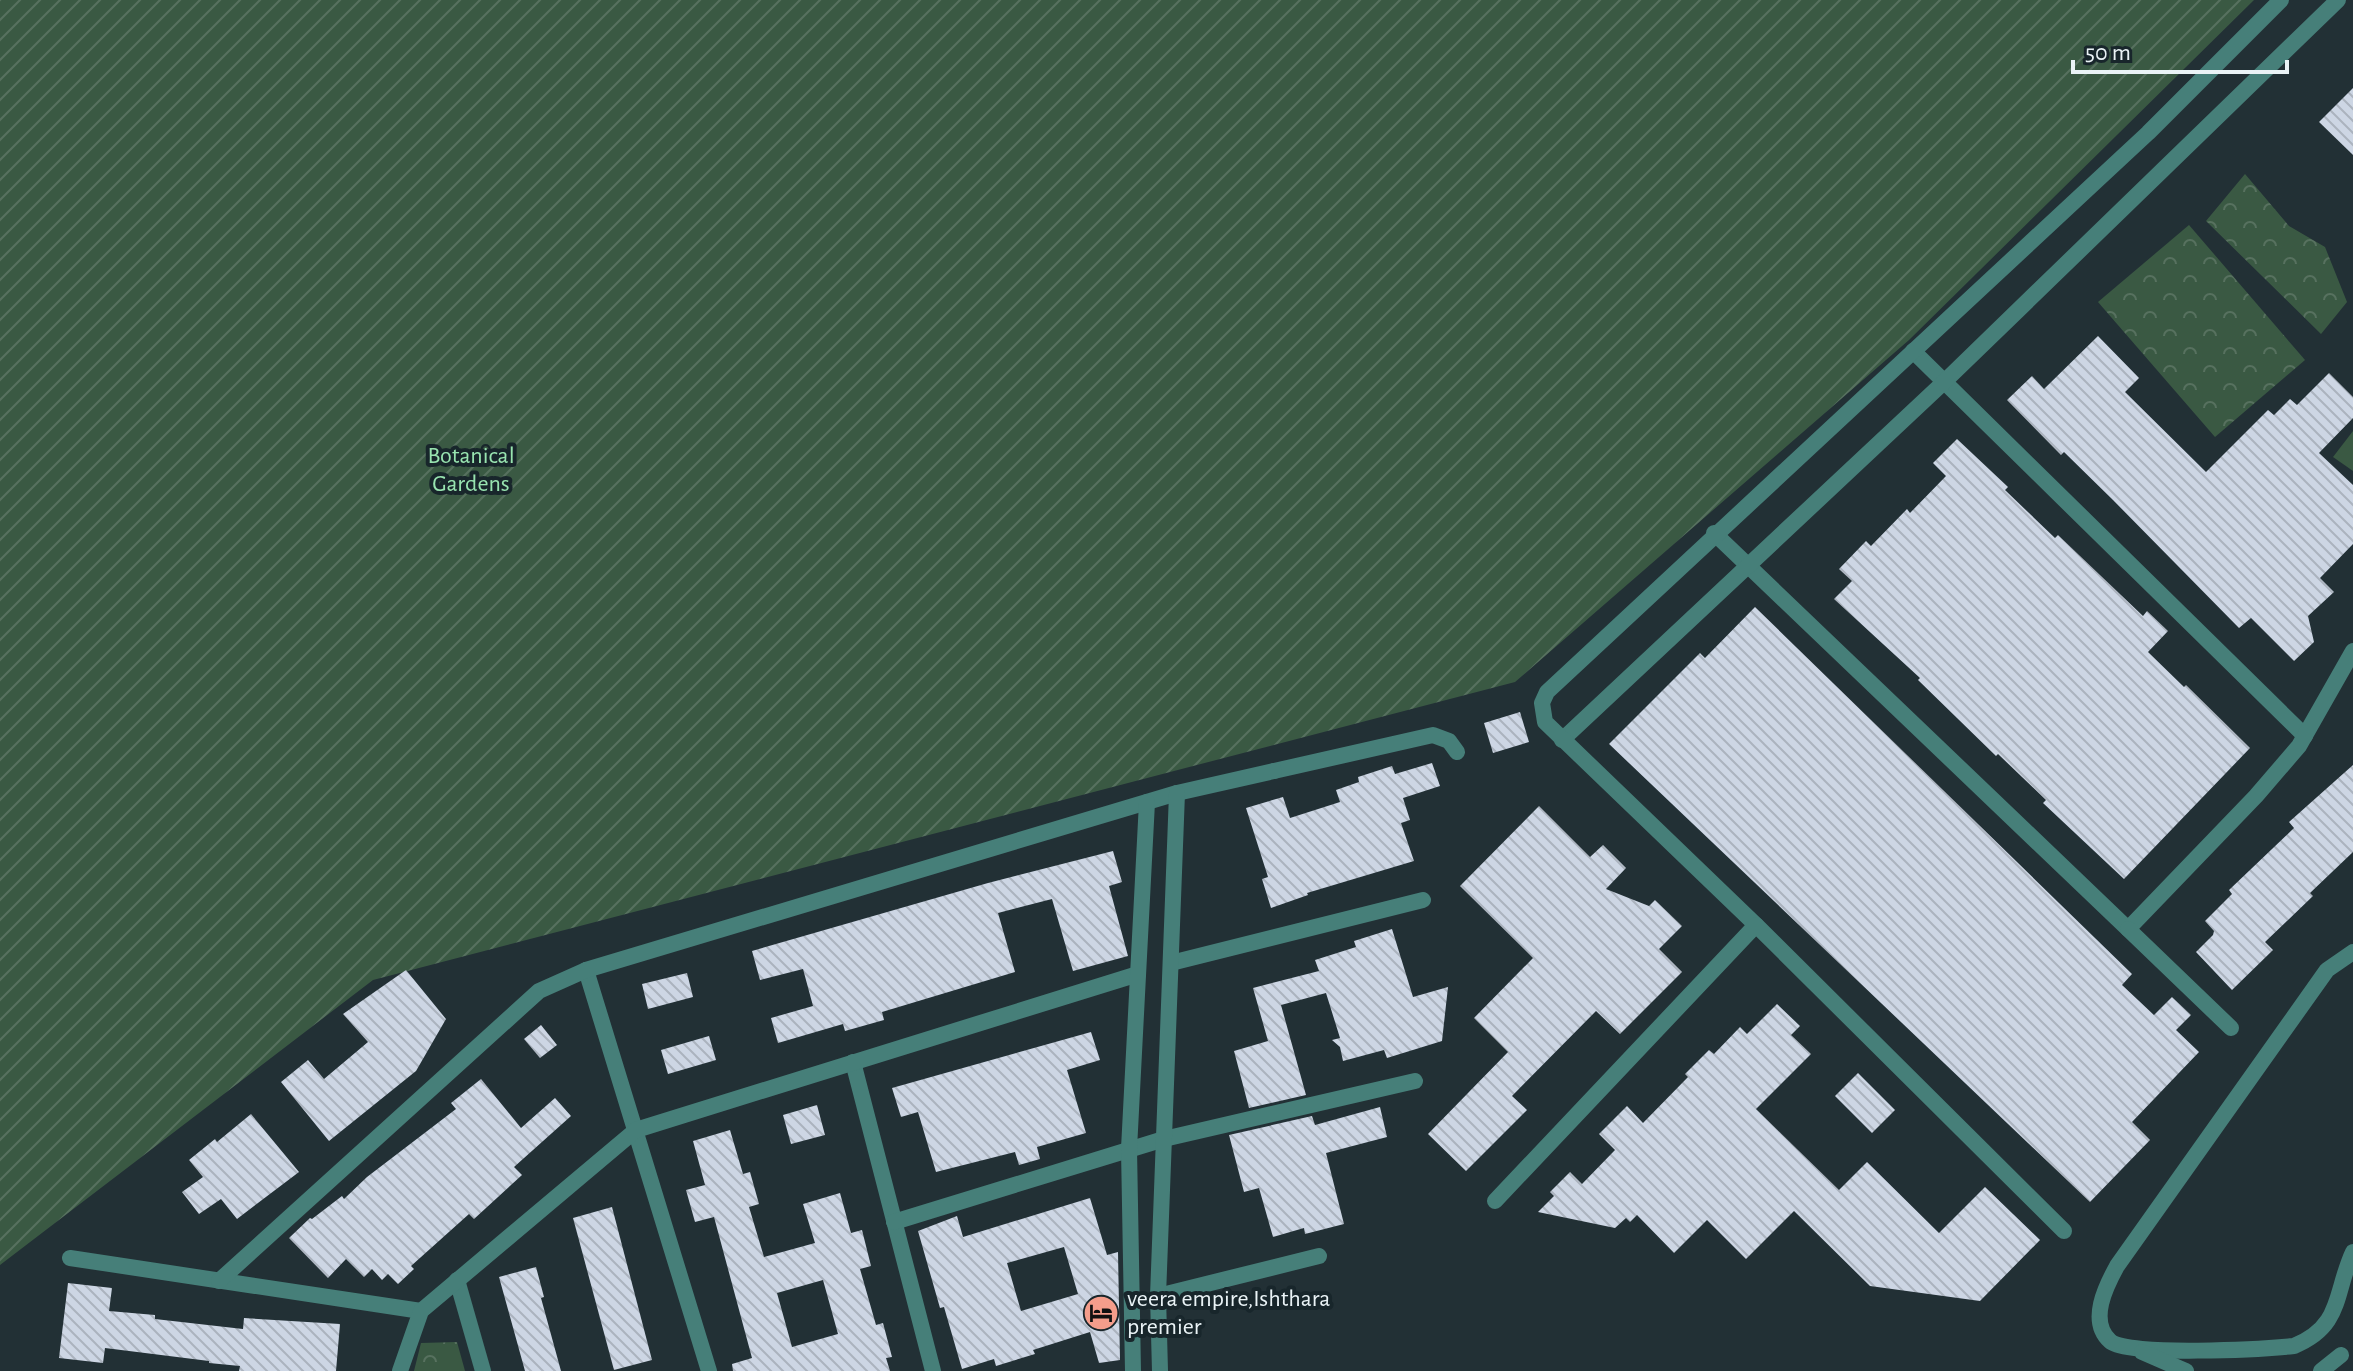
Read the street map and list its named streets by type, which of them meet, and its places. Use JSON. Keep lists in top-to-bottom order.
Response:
{
  "parks": ["Botanical Gardens"],
  "places": {
    "hotel": ["veera empire,Ishthara premier"]
  },
  "scale_bar": "50 m"
}
